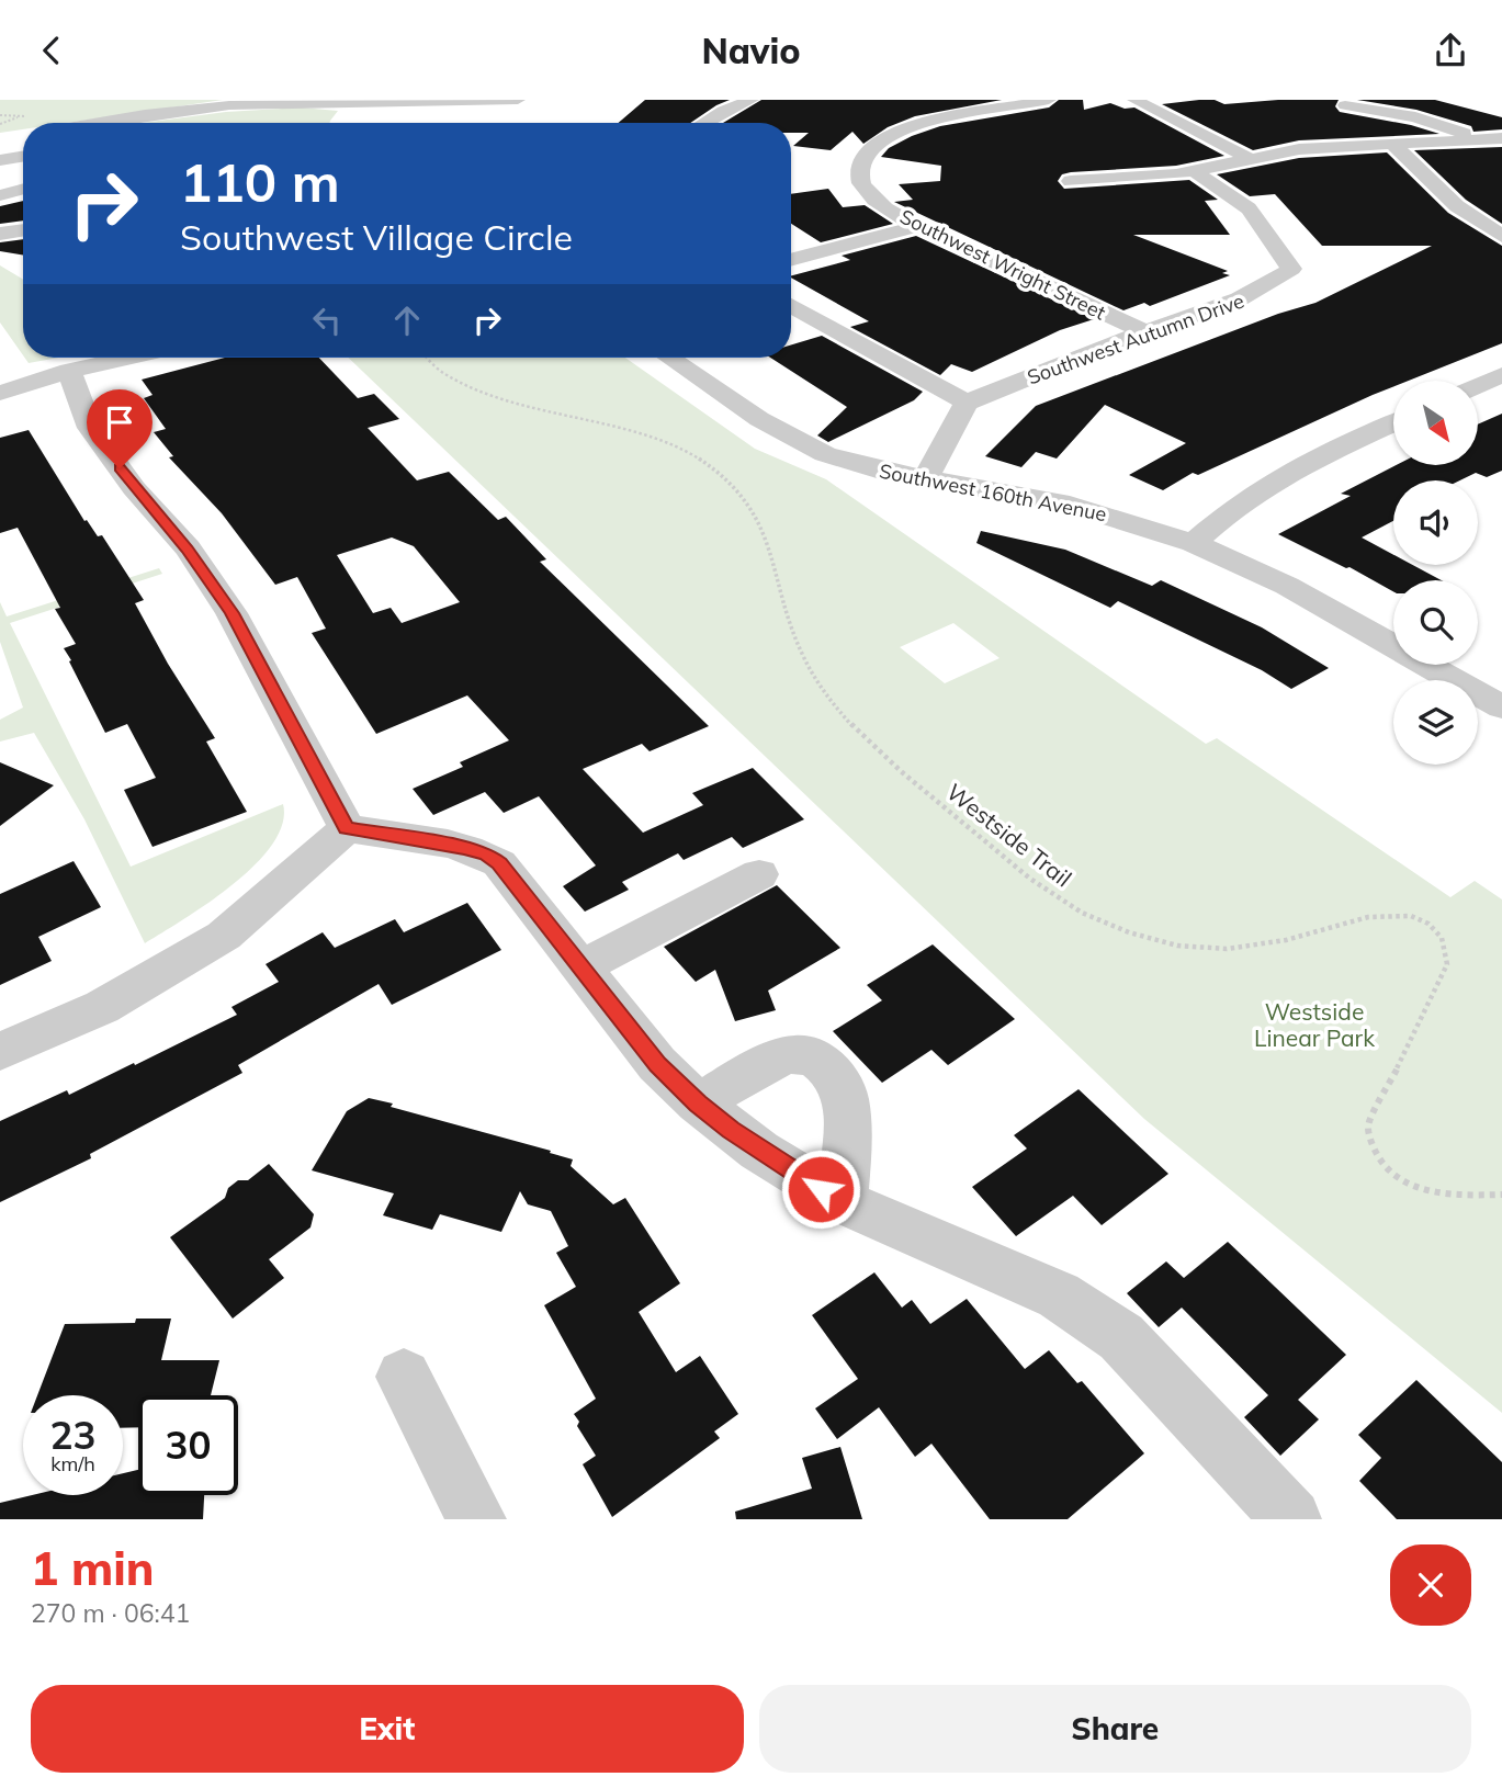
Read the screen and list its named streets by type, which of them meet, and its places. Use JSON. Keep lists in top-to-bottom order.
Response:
{
  "streets": {
    "street": ["Southwest Wright Street", "Southwest Autumn Drive", "Southwest 160th Avenue"],
    "path": ["Westside Trail"]
  },
  "crossings": [
    ["Southwest Wright Street", "Southwest Autumn Drive"]
  ],
  "parks": ["Westside Linear Park"],
  "north": "bottom right",
  "page": {
    "header": "Navio",
    "turn": ["110 m", "Southwest Village Circle"],
    "speed": "23 km/h",
    "limit": "30",
    "heading": ["1 min", "270 m · 06:41"],
    "buttons": ["Exit", "Share"]
  }
}
